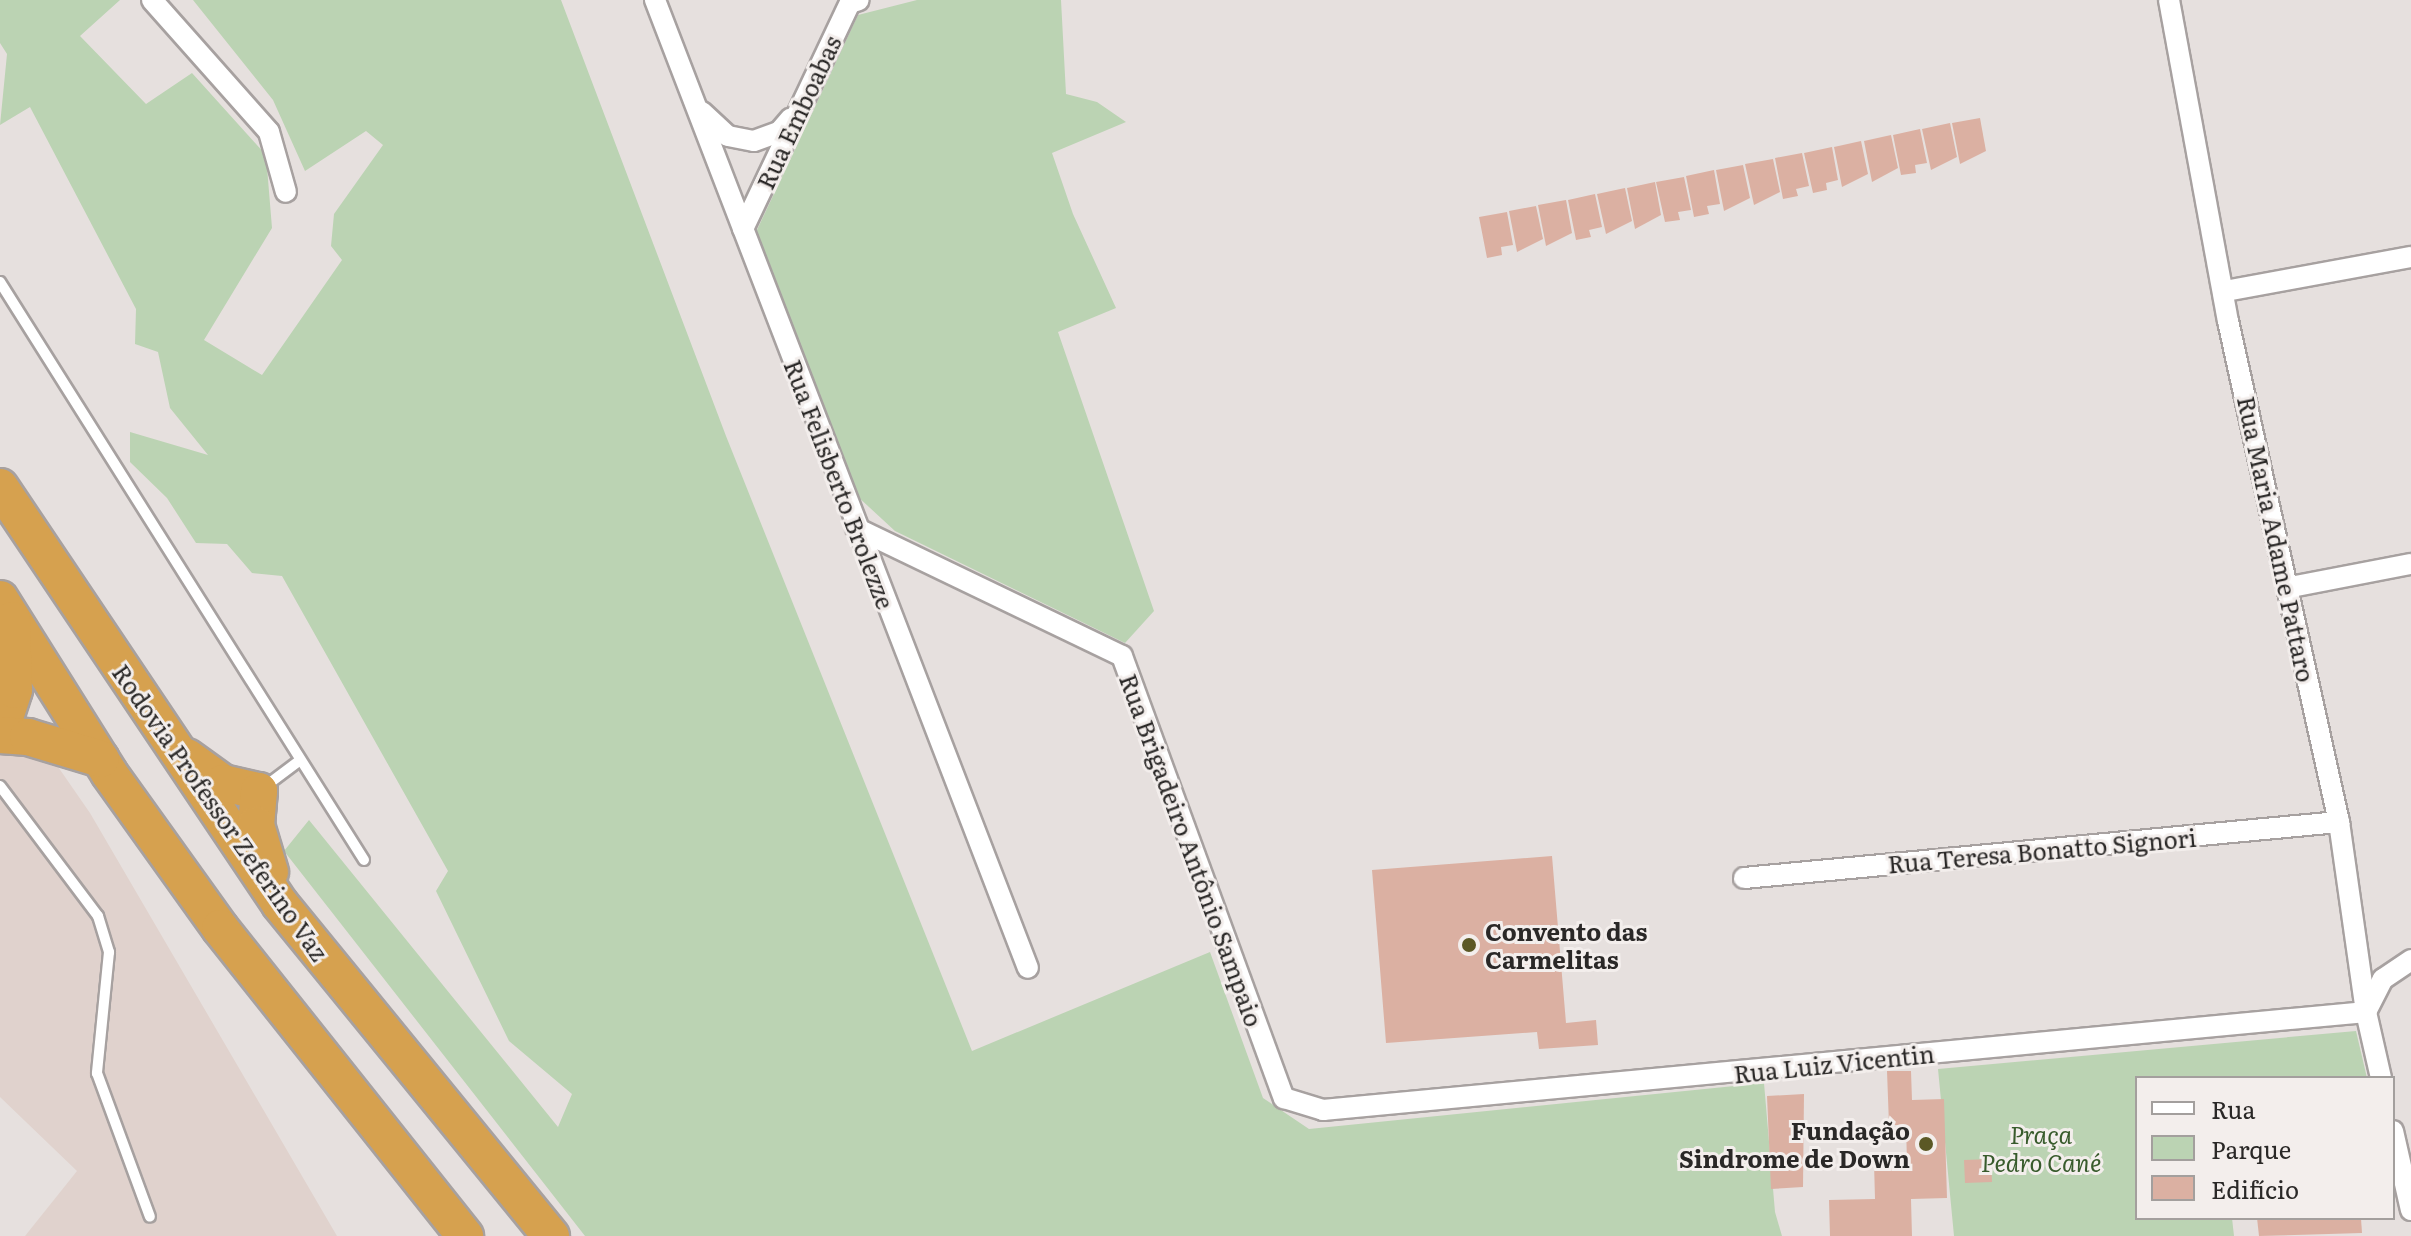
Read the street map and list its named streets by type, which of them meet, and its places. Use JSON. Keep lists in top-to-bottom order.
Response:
{
  "streets": {
    "highway": ["Rodovia Professor Zeferino Vaz"],
    "street": [
      "Rua Emboabas",
      "Rua Felisberto Brolezze",
      "Rua Maria Adame Pattaro",
      "Rua Brigadeiro Antônio Sampaio",
      "Rua Teresa Bonatto Signori",
      "Rua Luiz Vicentin"
    ]
  },
  "crossings": [
    ["Rua Emboabas", "Rua Felisberto Brolezze"],
    ["Rua Felisberto Brolezze", "Rua Brigadeiro Antônio Sampaio"],
    ["Rua Maria Adame Pattaro", "Rua Teresa Bonatto Signori"],
    ["Rua Maria Adame Pattaro", "Rua Luiz Vicentin"],
    ["Rua Brigadeiro Antônio Sampaio", "Rua Luiz Vicentin"]
  ],
  "parks": ["Praça Pedro Cané"],
  "places": ["Convento das Carmelitas", "Fundação Sindrome de Down"],
  "legend": ["Rua", "Parque", "Edifício"]
}
